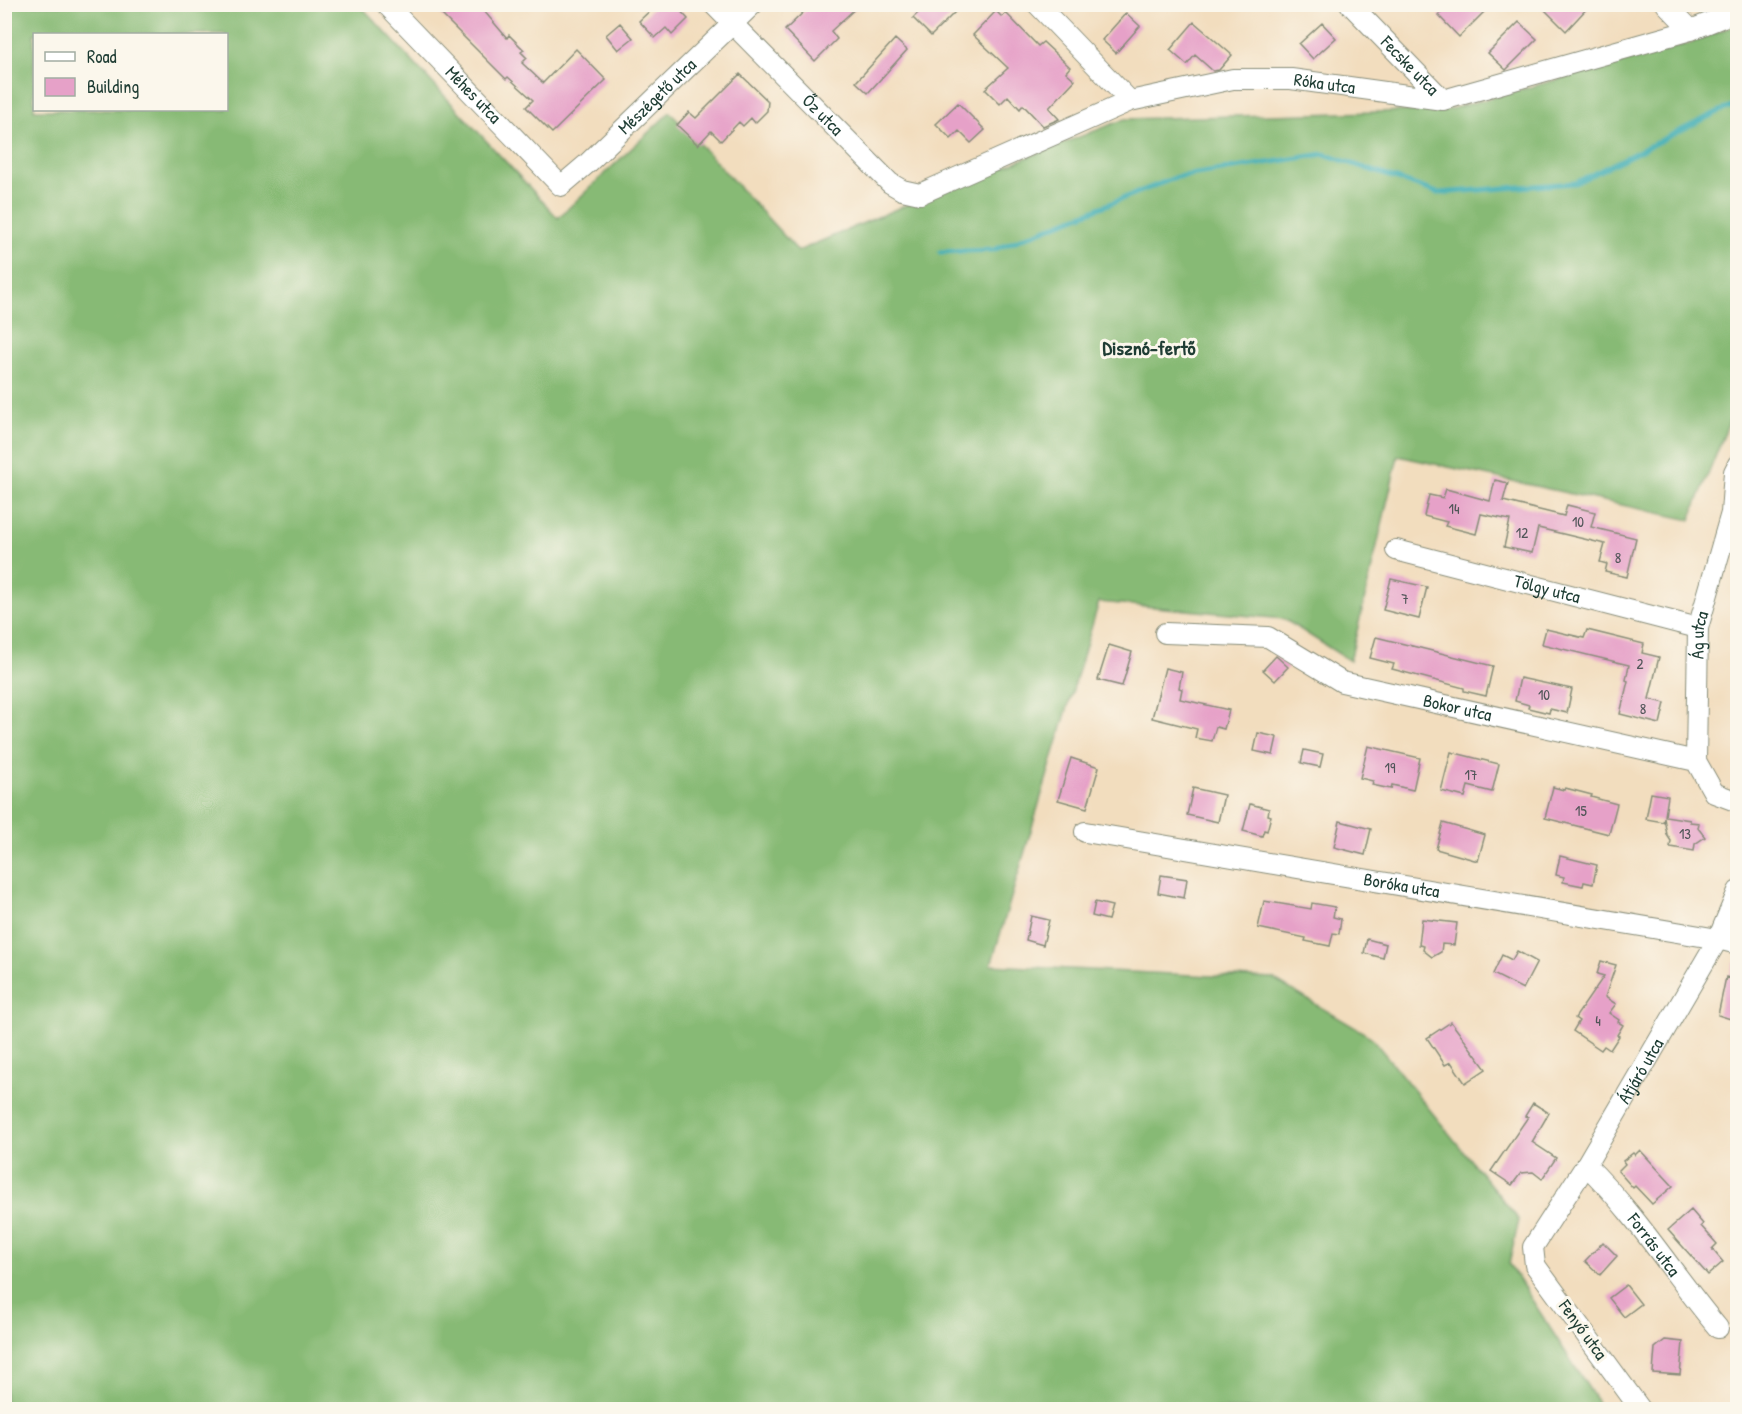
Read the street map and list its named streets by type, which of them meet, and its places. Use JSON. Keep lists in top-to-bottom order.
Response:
{
  "streets": {
    "street": [
      "Fecske utca",
      "Róka utca",
      "Méhes utca",
      "Mészégető utca",
      "Őz utca",
      "Tölgy utca",
      "Ág utca",
      "Bokor utca",
      "Boróka utca",
      "Átjáró utca",
      "Forrás utca",
      "Fenyő utca"
    ]
  },
  "crossings": [
    ["Fecske utca", "Róka utca"],
    ["Róka utca", "Őz utca"],
    ["Méhes utca", "Mészégető utca"],
    ["Mészégető utca", "Őz utca"],
    ["Tölgy utca", "Ág utca"],
    ["Ág utca", "Bokor utca"],
    ["Boróka utca", "Átjáró utca"],
    ["Átjáró utca", "Forrás utca"],
    ["Átjáró utca", "Fenyő utca"]
  ],
  "districts": ["Disznó-fertő"],
  "house_numbers": [
    "14",
    "10",
    "12",
    "8",
    "7",
    "2",
    "10",
    "8",
    "19",
    "17",
    "15",
    "13",
    "4"
  ],
  "legend": ["Road", "Building"]
}
